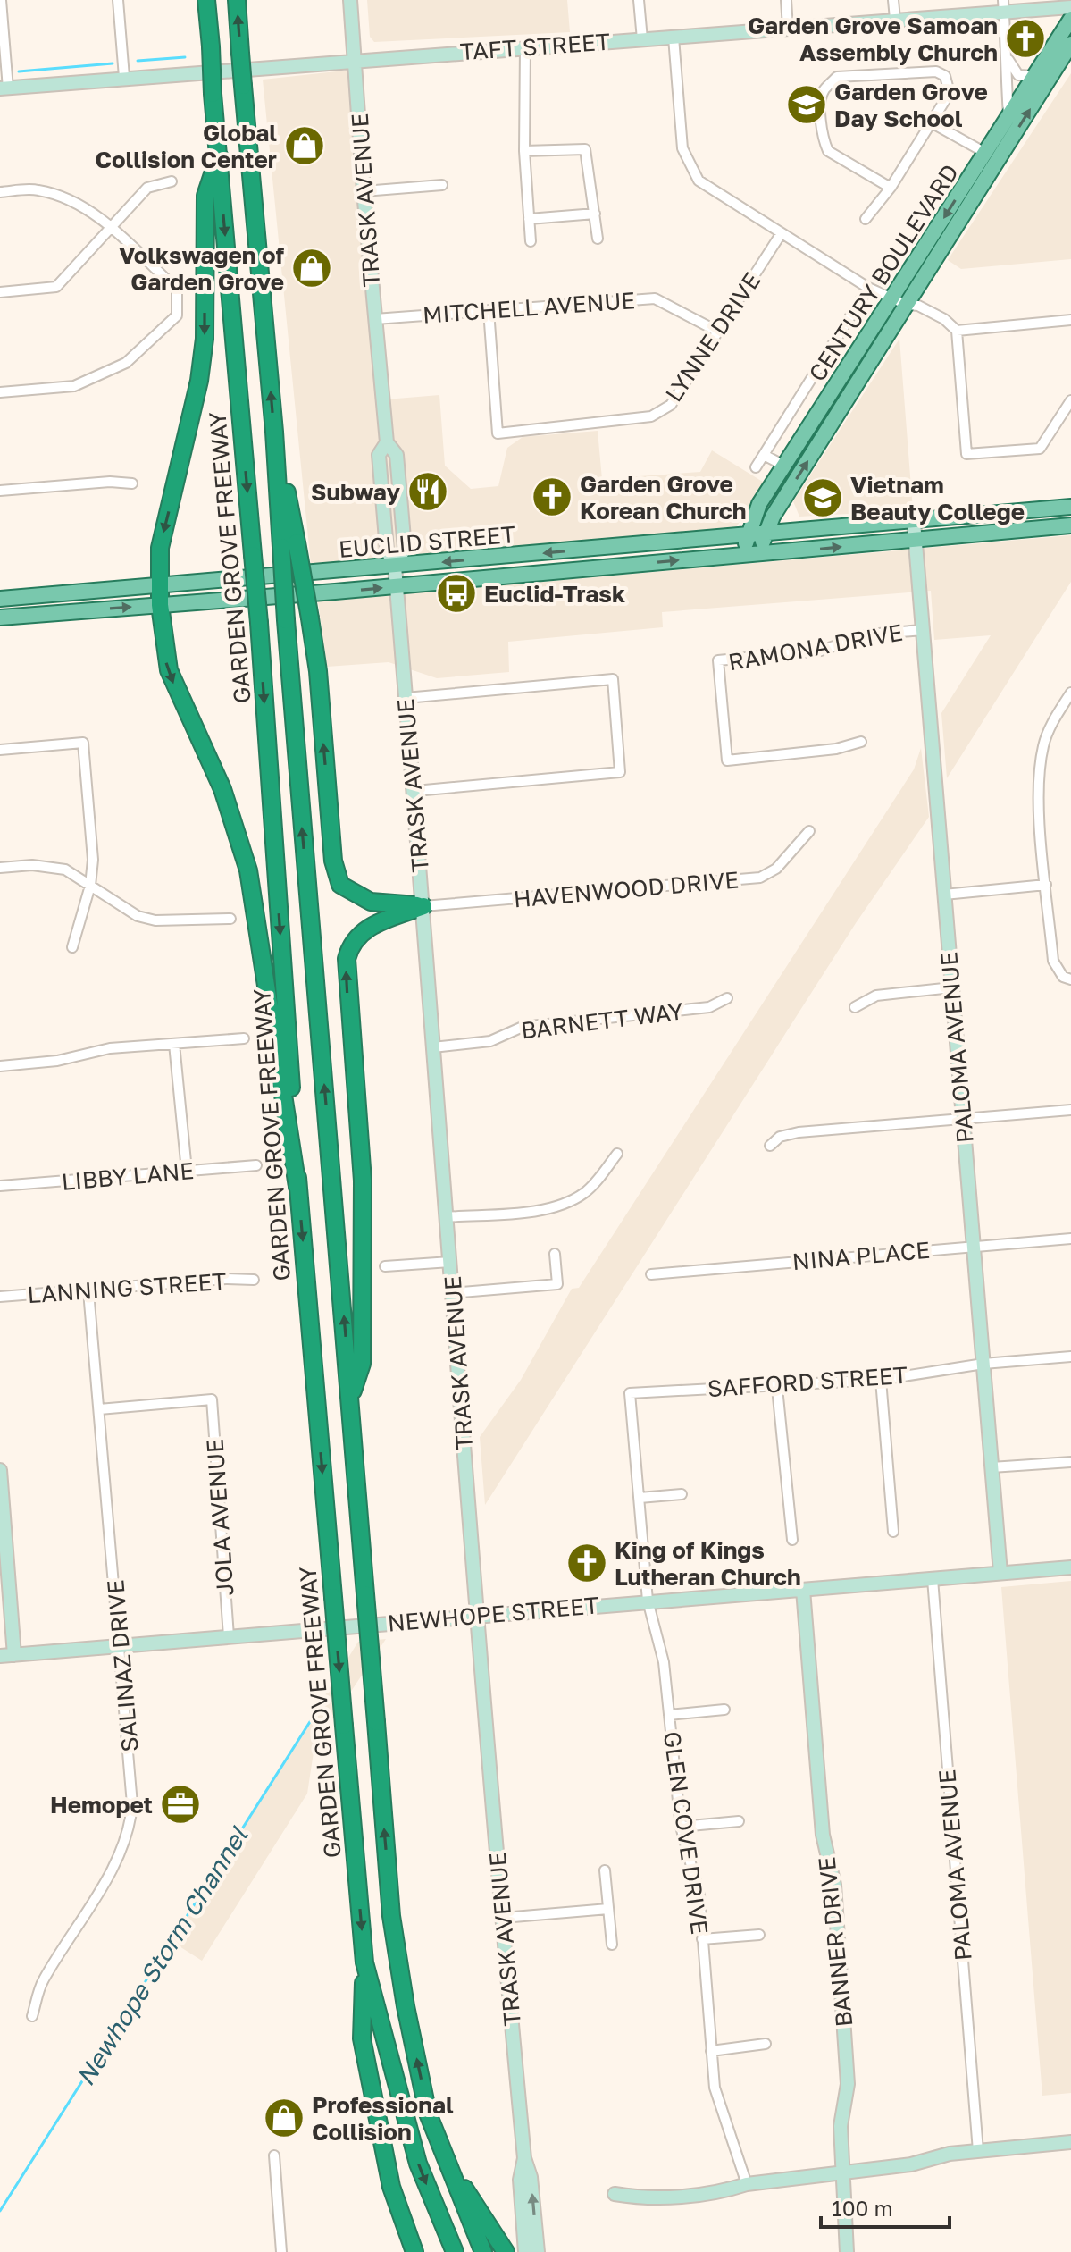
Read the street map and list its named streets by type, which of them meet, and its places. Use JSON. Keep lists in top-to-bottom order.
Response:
{
  "streets": {
    "highway": ["GARDEN GROVE FREEWAY"],
    "main road": ["CENTURY BOULEVARD", "EUCLID STREET"],
    "street": [
      "TAFT STREET",
      "TRASK AVENUE",
      "MITCHELL AVENUE",
      "LYNNE DRIVE",
      "RAMONA DRIVE",
      "HAVENWOOD DRIVE",
      "BARNETT WAY",
      "PALOMA AVENUE",
      "LIBBY LANE",
      "NINA PLACE",
      "LANNING STREET",
      "SAFFORD STREET",
      "JOLA AVENUE",
      "NEWHOPE STREET",
      "SALINAZ DRIVE",
      "GLEN COVE DRIVE",
      "BANNER DRIVE"
    ]
  },
  "crossings": [
    ["TAFT STREET", "TRASK AVENUE"],
    ["TRASK AVENUE", "MITCHELL AVENUE"],
    ["TRASK AVENUE", "EUCLID STREET"],
    ["TRASK AVENUE", "HAVENWOOD DRIVE"],
    ["TRASK AVENUE", "BARNETT WAY"],
    ["TRASK AVENUE", "NEWHOPE STREET"],
    ["CENTURY BOULEVARD", "EUCLID STREET"],
    ["MITCHELL AVENUE", "LYNNE DRIVE"],
    ["EUCLID STREET", "PALOMA AVENUE"],
    ["RAMONA DRIVE", "PALOMA AVENUE"],
    ["PALOMA AVENUE", "NINA PLACE"],
    ["PALOMA AVENUE", "SAFFORD STREET"],
    ["PALOMA AVENUE", "NEWHOPE STREET"],
    ["LANNING STREET", "SALINAZ DRIVE"],
    ["SAFFORD STREET", "GLEN COVE DRIVE"],
    ["JOLA AVENUE", "NEWHOPE STREET"],
    ["JOLA AVENUE", "SALINAZ DRIVE"],
    ["NEWHOPE STREET", "SALINAZ DRIVE"],
    ["NEWHOPE STREET", "GLEN COVE DRIVE"],
    ["NEWHOPE STREET", "BANNER DRIVE"]
  ],
  "water": ["Newhope Storm Channel"],
  "places": {
    "church": ["Garden Grove Samoan Assembly Church", "Garden Grove Korean Church", "King of Kings Lutheran Church"],
    "school or university": ["Garden Grove Day School", "Vietnam Beauty College"],
    "shop": ["Global Collision Center", "Volkswagen of Garden Grove", "Professional Collision"],
    "restaurant": ["Subway"],
    "bus stop": ["Euclid-Trask"],
    "office": ["Hemopet"]
  },
  "scale_bar": "100 m"
}
